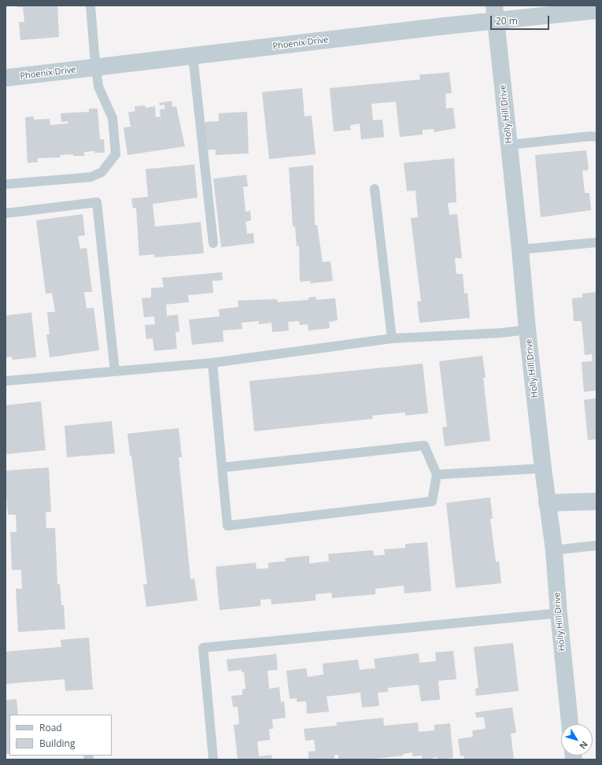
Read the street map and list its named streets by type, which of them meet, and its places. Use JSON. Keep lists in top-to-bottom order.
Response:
{
  "streets": {
    "street": ["Phoenix Drive", "Holly Hill Drive"]
  },
  "crossings": [
    ["Phoenix Drive", "Holly Hill Drive"]
  ],
  "legend": ["Road", "Building"],
  "scale_bar": "20 m",
  "north": "bottom right"
}
